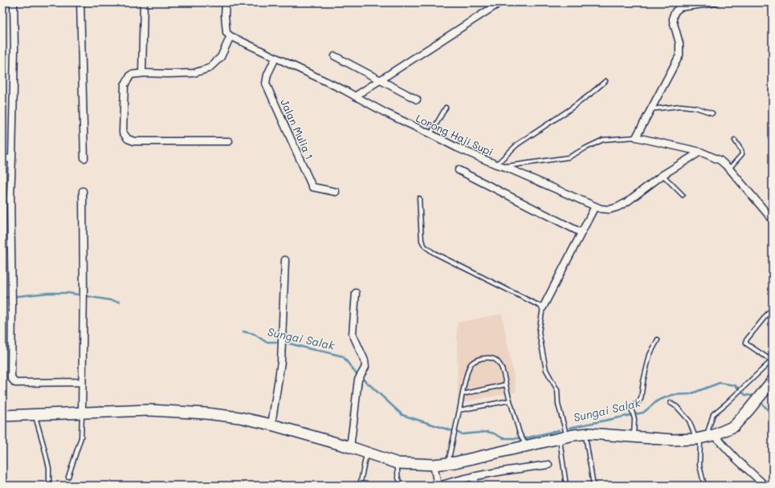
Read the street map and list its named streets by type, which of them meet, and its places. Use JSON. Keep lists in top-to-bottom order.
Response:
{
  "streets": {
    "street": ["Jalan Mulia 1", "Lorong Haji Supi"]
  },
  "crossings": [
    ["Jalan Mulia 1", "Lorong Haji Supi"]
  ],
  "water": ["Sungai Salak"]
}
